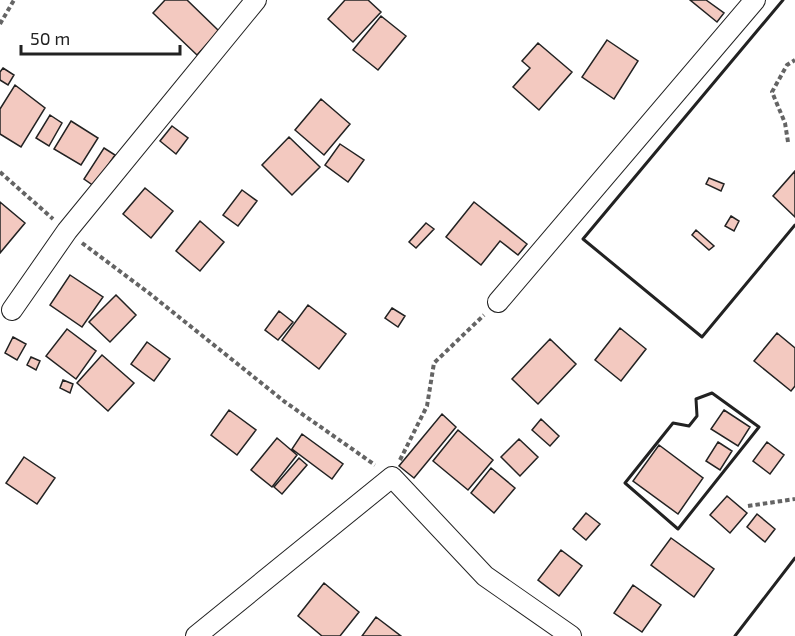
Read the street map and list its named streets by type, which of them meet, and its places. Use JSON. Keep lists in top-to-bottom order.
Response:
{
  "scale_bar": "50 m"
}
